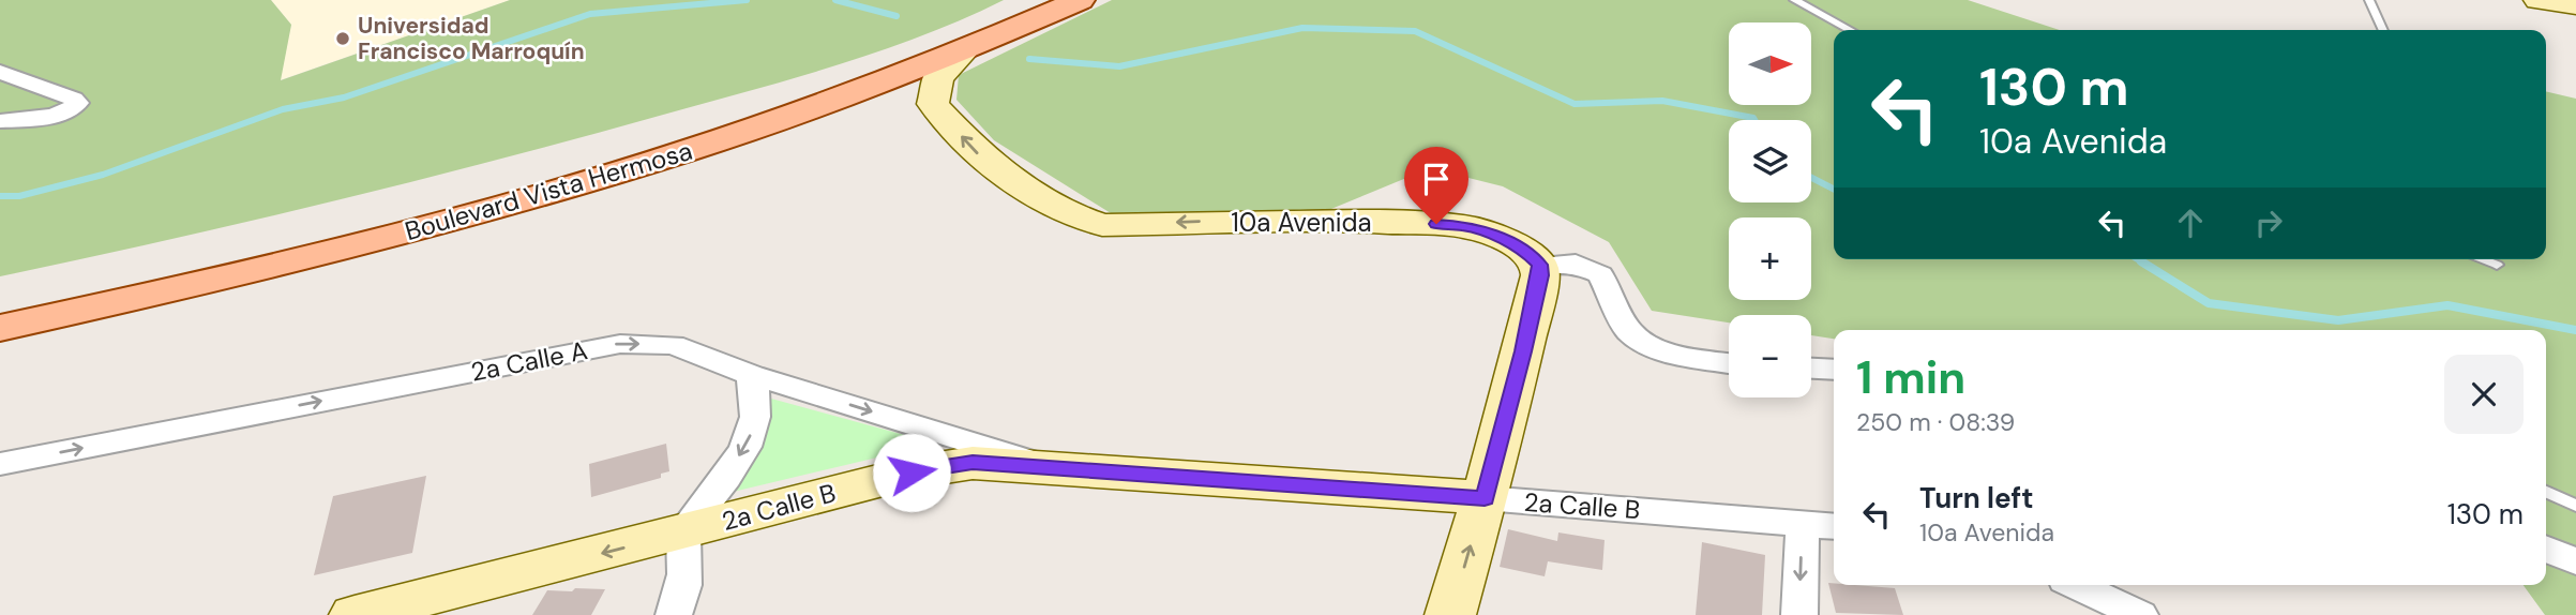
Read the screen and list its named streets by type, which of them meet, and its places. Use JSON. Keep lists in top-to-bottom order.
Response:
{
  "streets": {
    "main road": ["Boulevard Vista Hermosa"],
    "street": ["10a Avenida", "2a Calle A", "2a Calle B"]
  },
  "crossings": [
    ["Boulevard Vista Hermosa", "10a Avenida"],
    ["2a Calle A", "2a Calle B"]
  ],
  "one_way": ["10a Avenida", "2a Calle A"],
  "places": ["Universidad Francisco Marroquín"],
  "north": "right",
  "page": {
    "map_buttons": ["+", "−"],
    "turn": ["130 m", "10a Avenida"],
    "heading": ["1 min", "250 m · 08:39"],
    "list": [
      {
        "name": "Turn left",
        "note": "10a Avenida",
        "value": "130 m"
      }
    ]
  }
}
